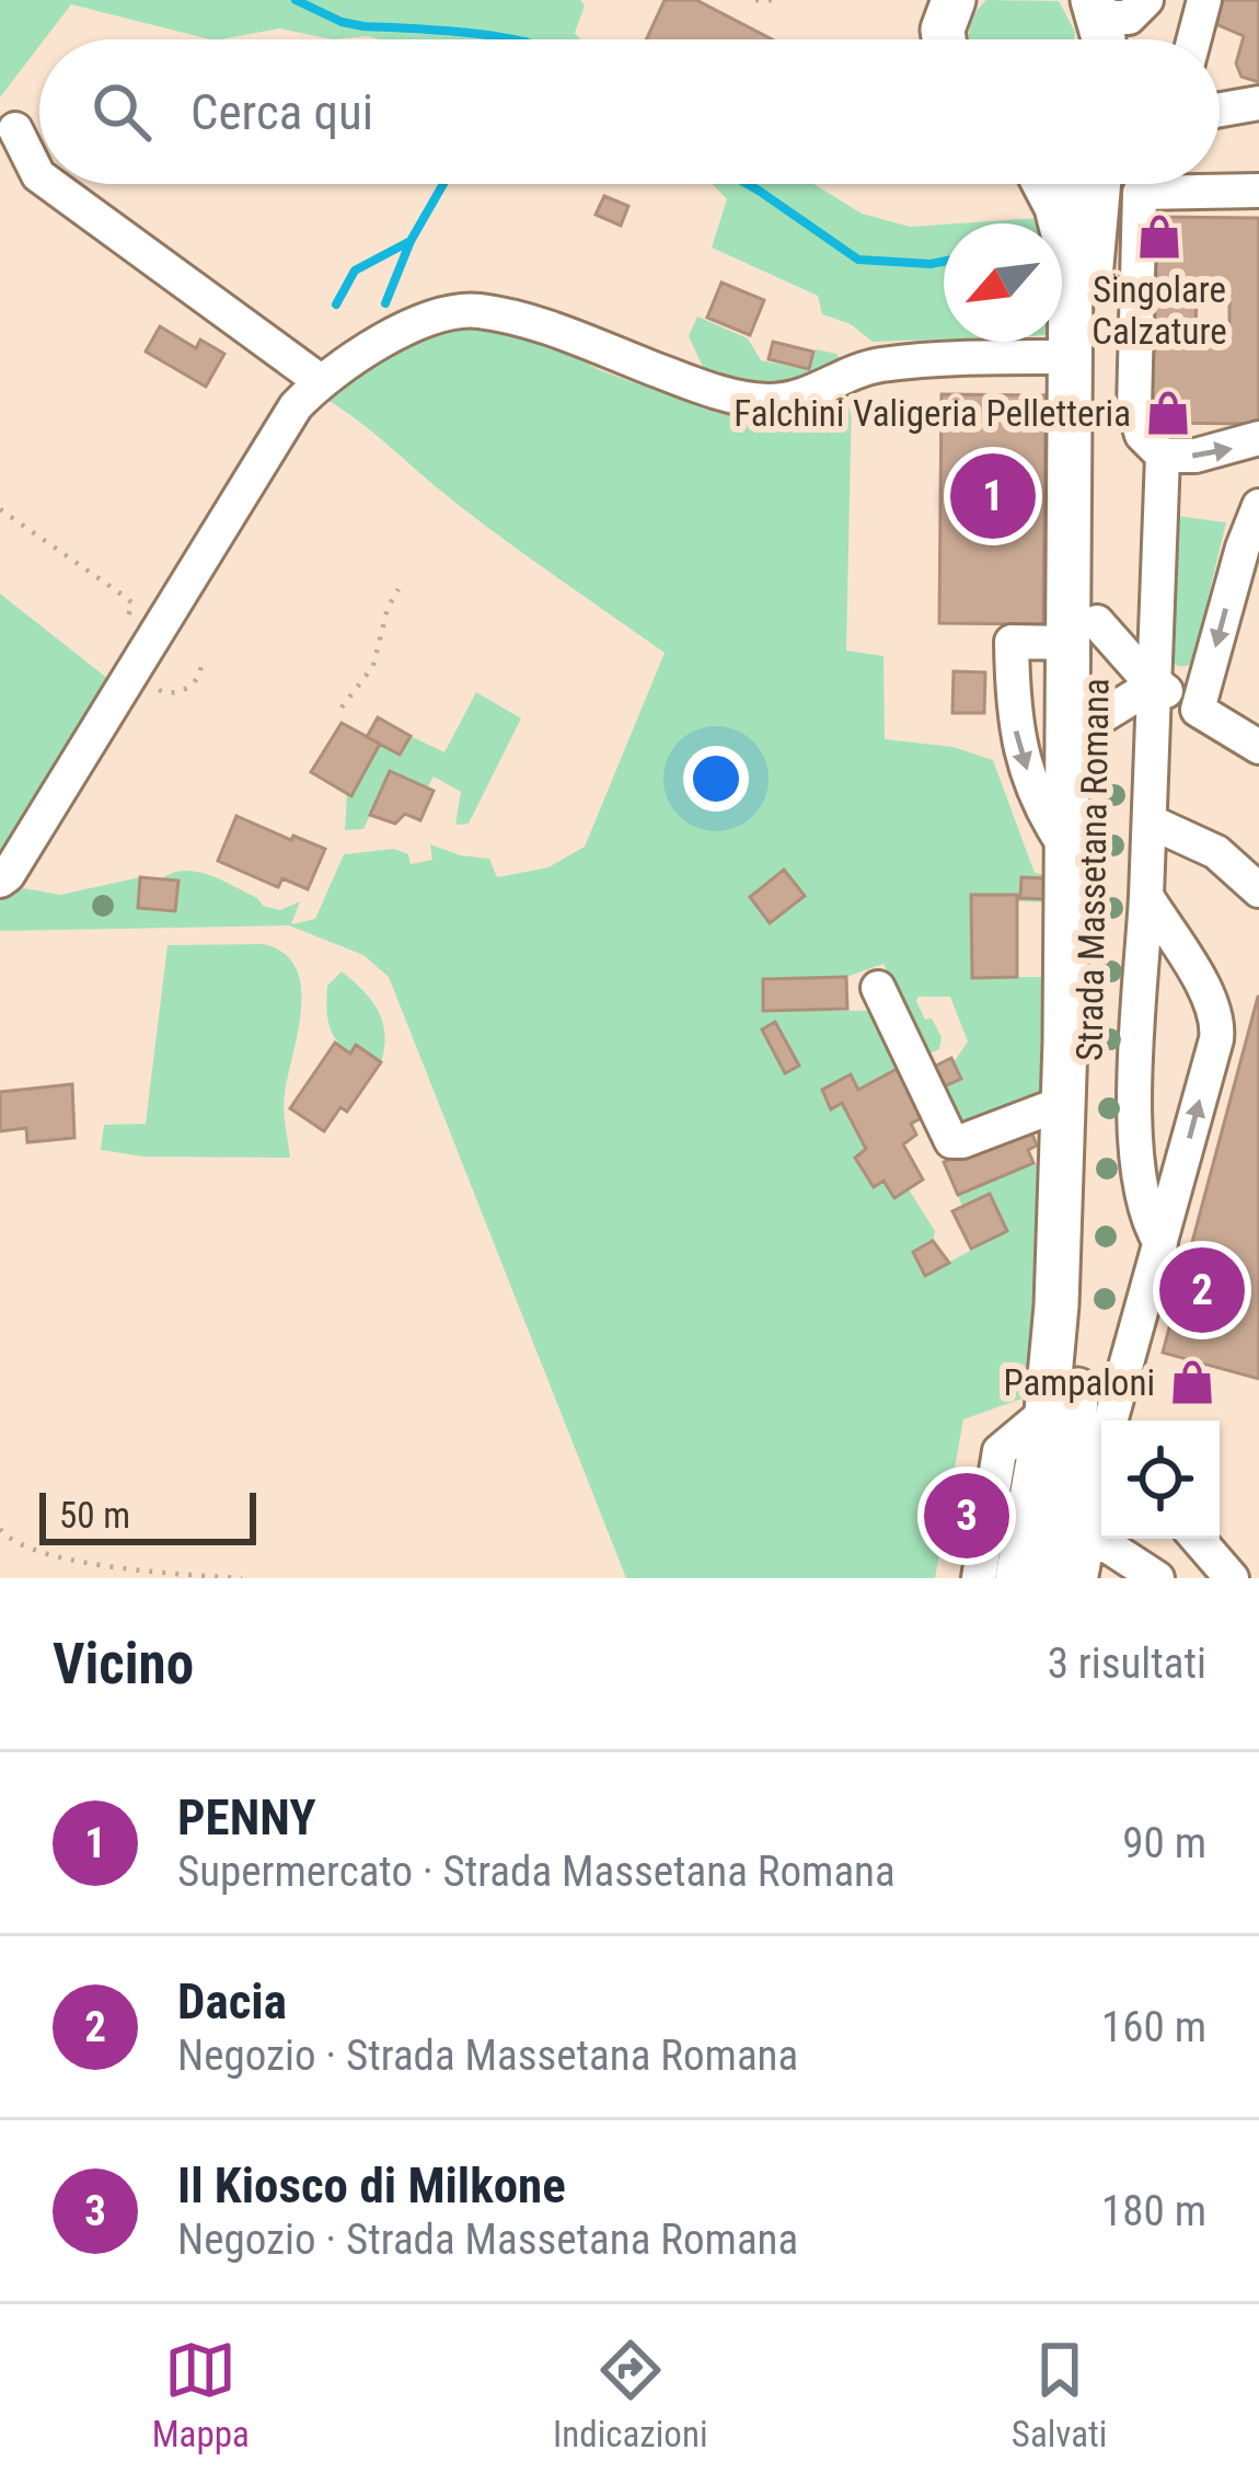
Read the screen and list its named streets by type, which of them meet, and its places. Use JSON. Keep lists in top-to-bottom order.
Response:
{
  "streets": {
    "main road": ["Strada Massetana Romana"]
  },
  "places": {
    "shop": ["Singolare Calzature", "Falchini Valigeria Pelletteria", "Pampaloni"]
  },
  "scale_bar": "50 m",
  "north": "bottom left",
  "page": {
    "search": "Cerca qui",
    "pins": ["1", "2", "3"],
    "scale": "50 m",
    "heading": ["Vicino", "3 risultati"],
    "list": [
      {
        "mark": "1",
        "name": "PENNY",
        "note": "Supermercato · Strada Massetana Romana",
        "value": "90 m"
      },
      {
        "mark": "2",
        "name": "Dacia",
        "note": "Negozio · Strada Massetana Romana",
        "value": "160 m"
      },
      {
        "mark": "3",
        "name": "Il Kiosco di Milkone",
        "note": "Negozio · Strada Massetana Romana",
        "value": "180 m"
      }
    ],
    "nav": ["Mappa", "Indicazioni", "Salvati"]
  }
}
